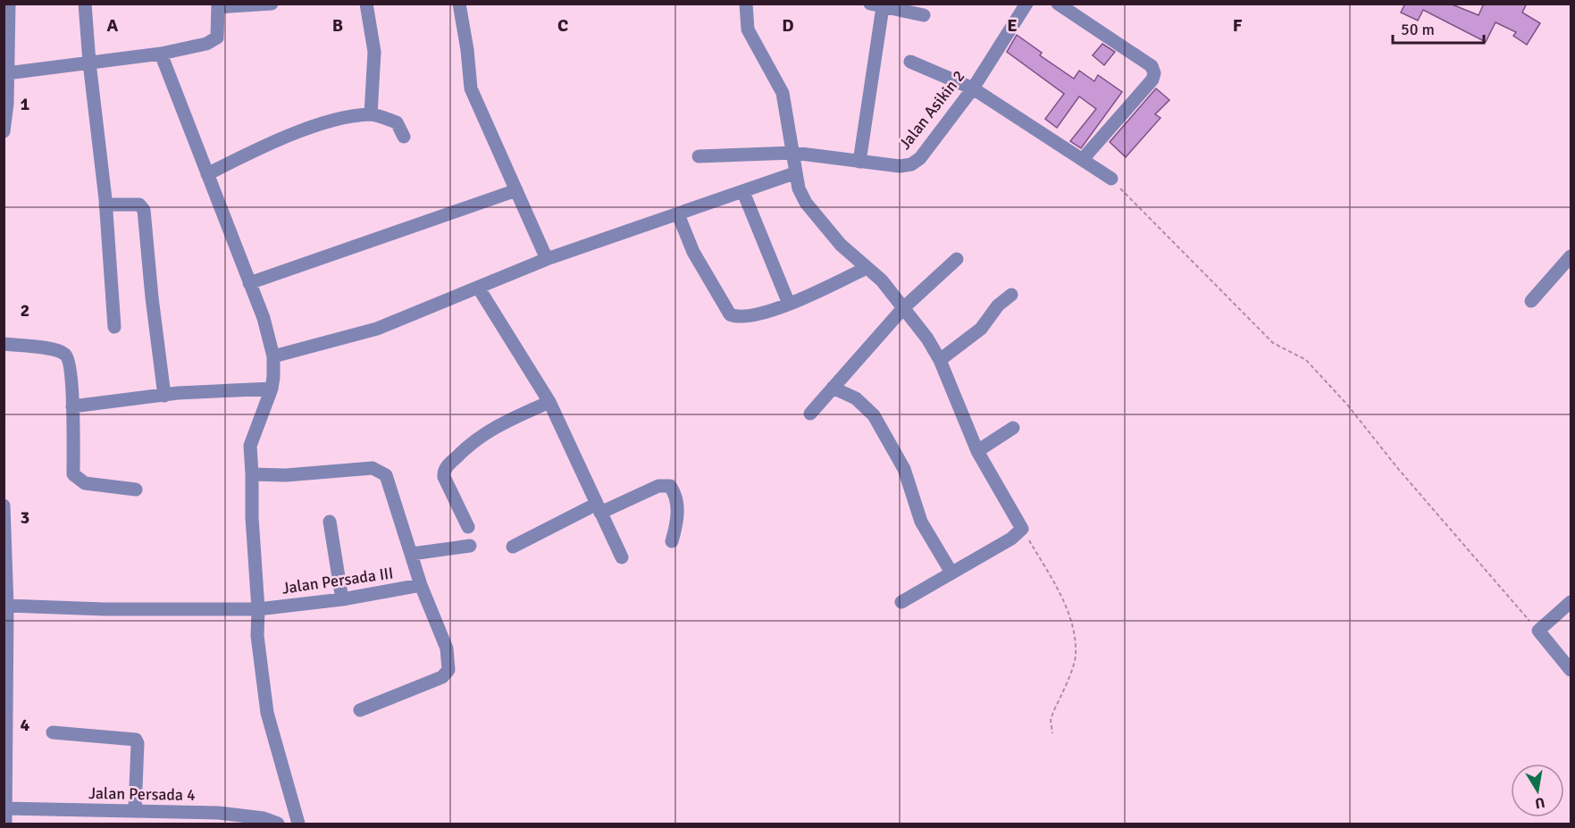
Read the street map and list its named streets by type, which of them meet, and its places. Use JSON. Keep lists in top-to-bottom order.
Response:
{
  "streets": {
    "street": ["Jalan Asikin 2", "Jalan Persada III", "Jalan Persada 4"]
  },
  "scale_bar": "50 m",
  "north": "bottom",
  "grid": {
    "columns": [
      "A",
      "B",
      "C",
      "D",
      "E",
      "F"
    ],
    "rows": [
      "1",
      "2",
      "3",
      "4"
    ]
  }
}
